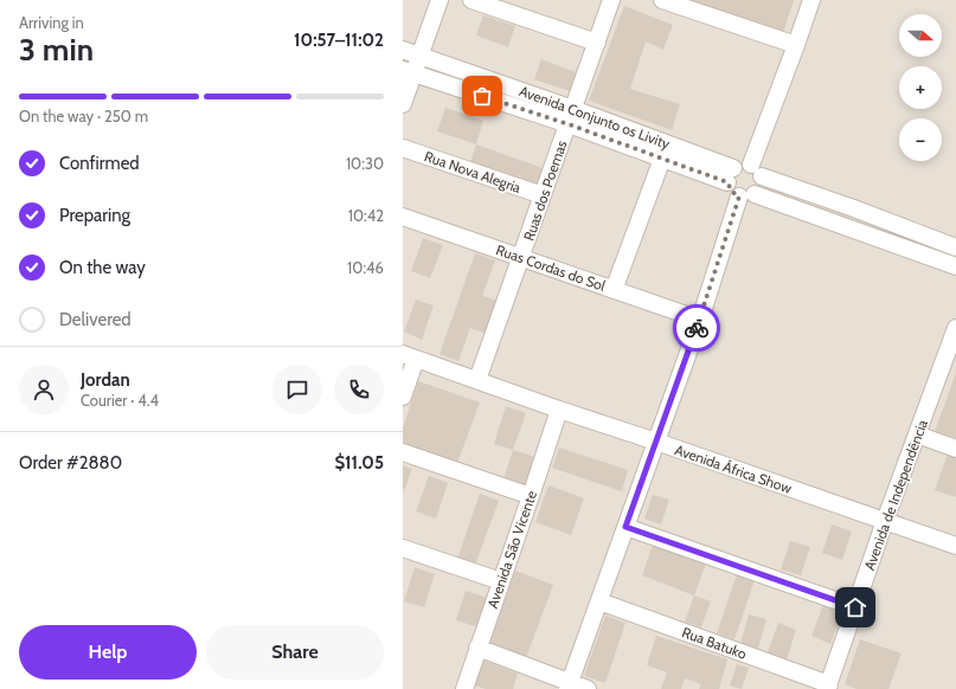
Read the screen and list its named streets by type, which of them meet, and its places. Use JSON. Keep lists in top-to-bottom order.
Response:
{
  "streets": {
    "street": [
      "Avenida Conjunto os Livity",
      "Rua Nova Alegria",
      "Ruas dos Poemas",
      "Ruas Cordas do Sol",
      "Avenida África Show",
      "Avenida de Independência",
      "Avenida São Vicente",
      "Rua Batuko"
    ]
  },
  "crossings": [
    ["Avenida Conjunto os Livity", "Ruas dos Poemas"],
    ["Rua Nova Alegria", "Ruas dos Poemas"],
    ["Ruas dos Poemas", "Ruas Cordas do Sol"],
    ["Ruas dos Poemas", "Avenida África Show"],
    ["Avenida África Show", "Avenida de Independência"],
    ["Avenida África Show", "Avenida São Vicente"],
    ["Avenida de Independência", "Rua Batuko"]
  ],
  "north": "right",
  "page": {
    "heading": ["3 min", "Arriving in", "10:57–11:02"],
    "panel": [
      "Jordan",
      "Courier · 4.4",
      "Order #2880",
      "$11.05"
    ],
    "map_buttons": ["+", "−"],
    "bar": "On the way · 250 m",
    "list": [
      ["Confirmed", "10:30"],
      ["Preparing", "10:42"],
      ["On the way", "10:46"],
      "Delivered"
    ],
    "buttons": ["Help", "Share"]
  }
}
